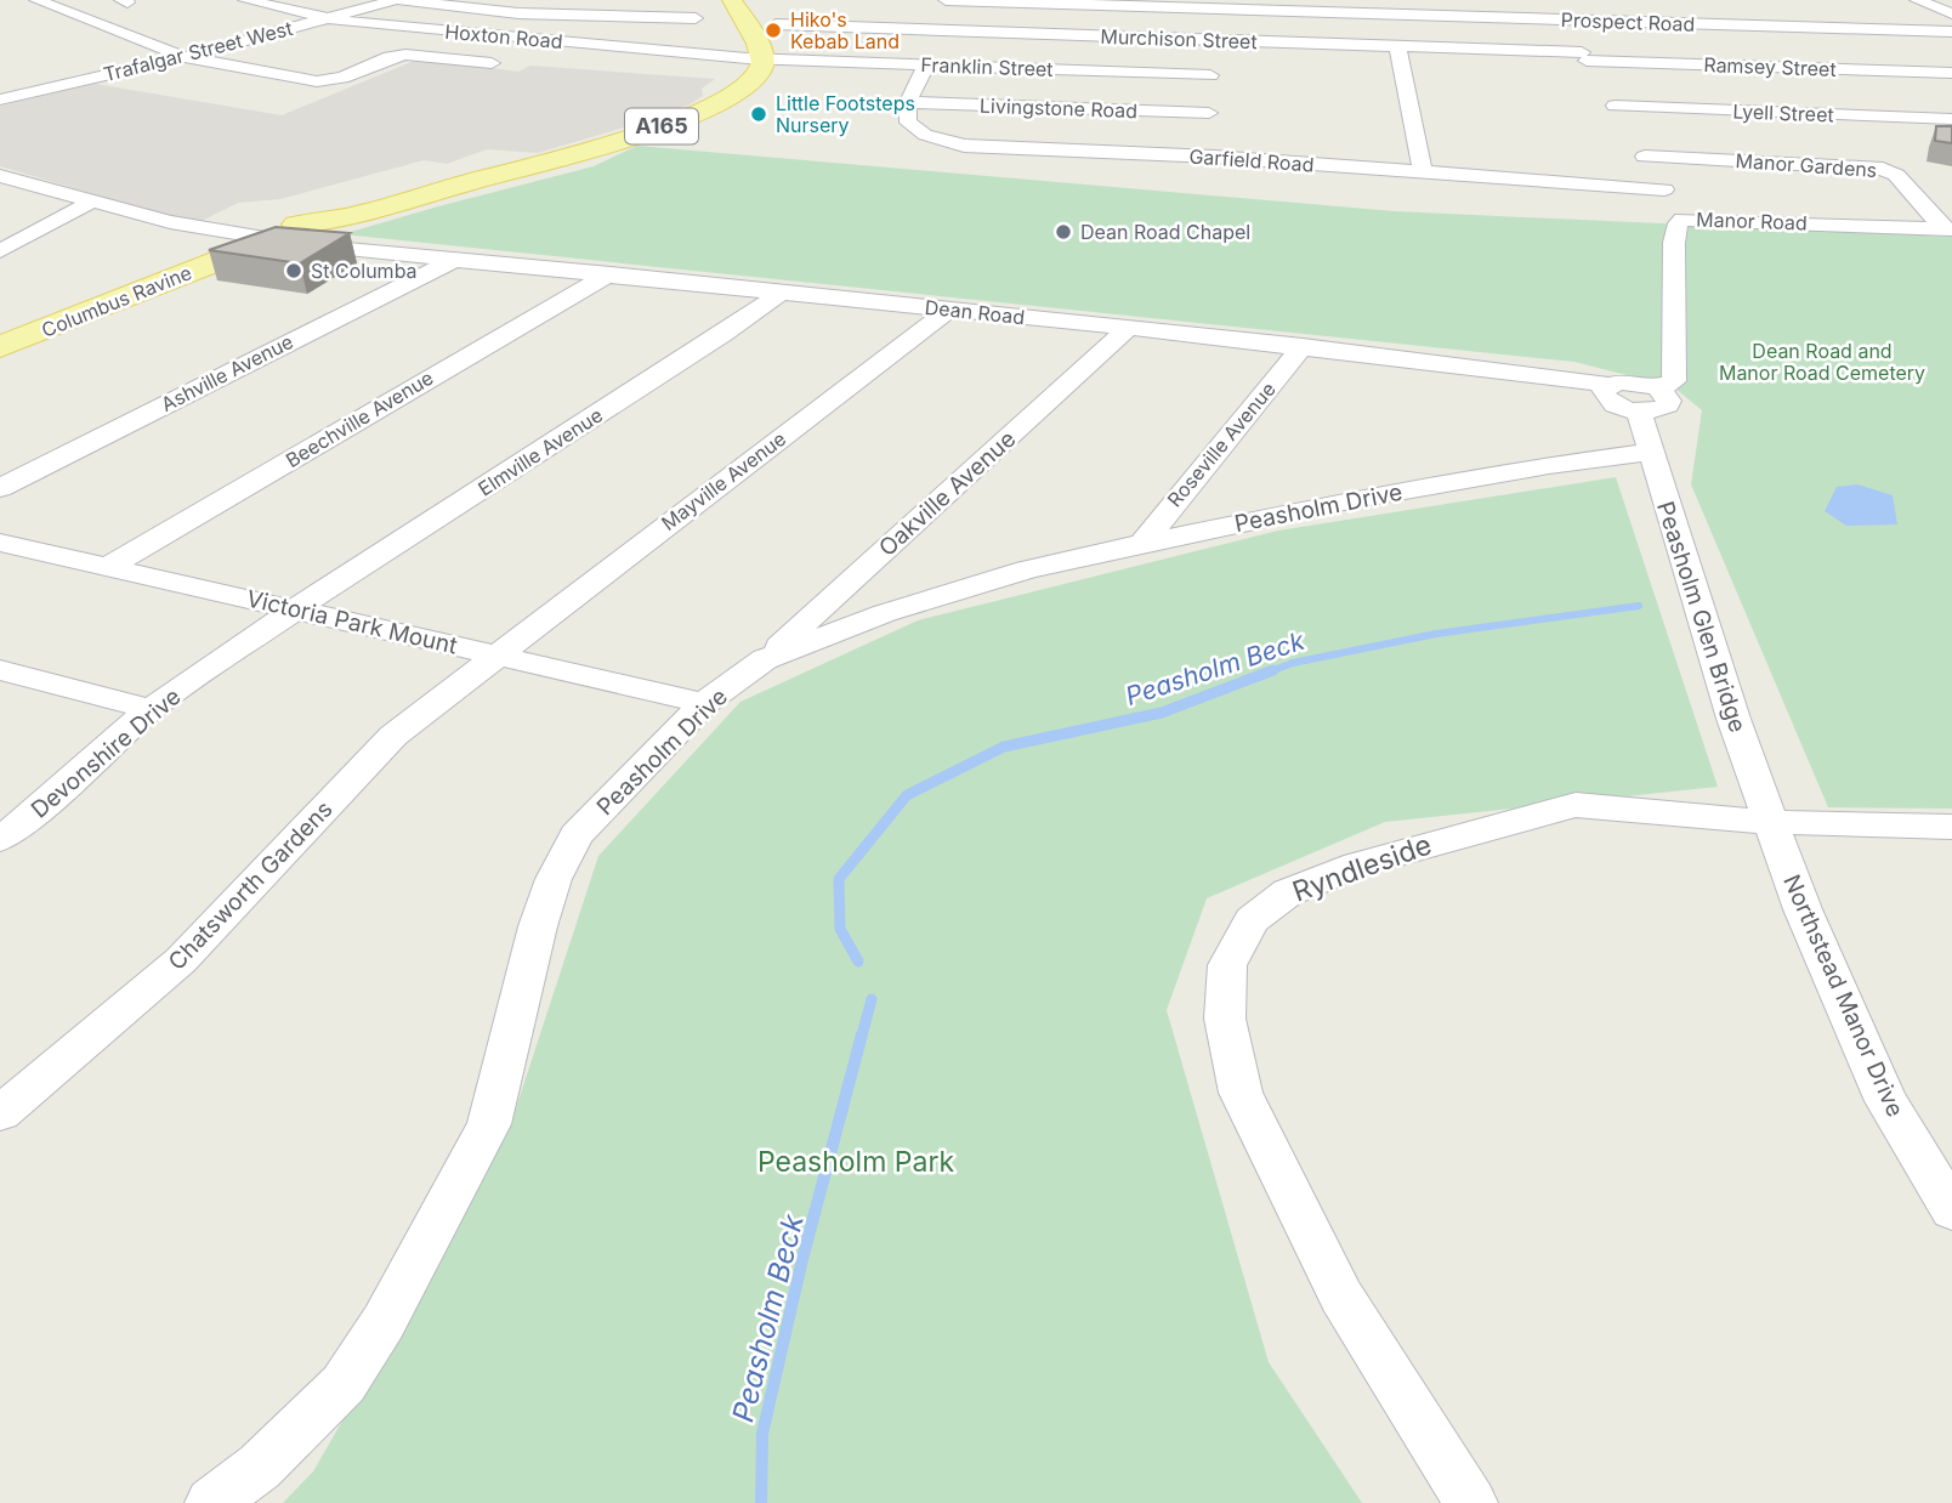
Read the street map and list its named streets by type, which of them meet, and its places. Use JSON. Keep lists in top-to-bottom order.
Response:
{
  "streets": {
    "main road": ["A165", "Columbus Ravine"],
    "street": [
      "Prospect Road",
      "Hoxton Road",
      "Murchison Street",
      "Trafalgar Street West",
      "Franklin Street",
      "Ramsey Street",
      "Livingstone Road",
      "Lyell Street",
      "Garfield Road",
      "Manor Gardens",
      "Manor Road",
      "Dean Road",
      "Ashville Avenue",
      "Beechville Avenue",
      "Roseville Avenue",
      "Elmville Avenue",
      "Mayville Avenue",
      "Oakville Avenue",
      "Peasholm Drive",
      "Peasholm Glen Bridge",
      "Victoria Park Mount",
      "Devonshire Drive",
      "Ryndleside",
      "Chatsworth Gardens",
      "Northstead Manor Drive"
    ]
  },
  "crossings": [
    ["Hoxton Road", "Trafalgar Street West"],
    ["Hoxton Road", "Franklin Street"],
    ["Hoxton Road", "A165"],
    ["Murchison Street", "Ramsey Street"],
    ["Murchison Street", "Lyell Street"],
    ["Franklin Street", "Livingstone Road"],
    ["Franklin Street", "A165"],
    ["Franklin Street", "Garfield Road"],
    ["Ramsey Street", "Lyell Street"],
    ["Livingstone Road", "Garfield Road"],
    ["A165", "Columbus Ravine"],
    ["A165", "Dean Road"],
    ["Garfield Road", "Manor Gardens"],
    ["Manor Gardens", "Manor Road"],
    ["Manor Road", "Peasholm Glen Bridge"],
    ["Columbus Ravine", "Dean Road"],
    ["Dean Road", "Ashville Avenue"],
    ["Dean Road", "Beechville Avenue"],
    ["Dean Road", "Roseville Avenue"],
    ["Dean Road", "Elmville Avenue"],
    ["Dean Road", "Mayville Avenue"],
    ["Dean Road", "Oakville Avenue"],
    ["Beechville Avenue", "Victoria Park Mount"],
    ["Roseville Avenue", "Peasholm Drive"],
    ["Elmville Avenue", "Victoria Park Mount"],
    ["Elmville Avenue", "Devonshire Drive"],
    ["Mayville Avenue", "Victoria Park Mount"],
    ["Mayville Avenue", "Chatsworth Gardens"],
    ["Oakville Avenue", "Peasholm Drive"],
    ["Peasholm Drive", "Peasholm Glen Bridge"],
    ["Peasholm Drive", "Victoria Park Mount"],
    ["Peasholm Glen Bridge", "Ryndleside"],
    ["Peasholm Glen Bridge", "Northstead Manor Drive"],
    ["Victoria Park Mount", "Devonshire Drive"],
    ["Victoria Park Mount", "Chatsworth Gardens"],
    ["Ryndleside", "Northstead Manor Drive"]
  ],
  "water": ["Peasholm Beck"],
  "parks": ["Dean Road and Manor Road Cemetery", "Peasholm Park"],
  "places": [
    "Hiko's Kebab Land",
    "Little Footsteps Nursery",
    "Dean Road Chapel",
    "St Columba"
  ]
}
